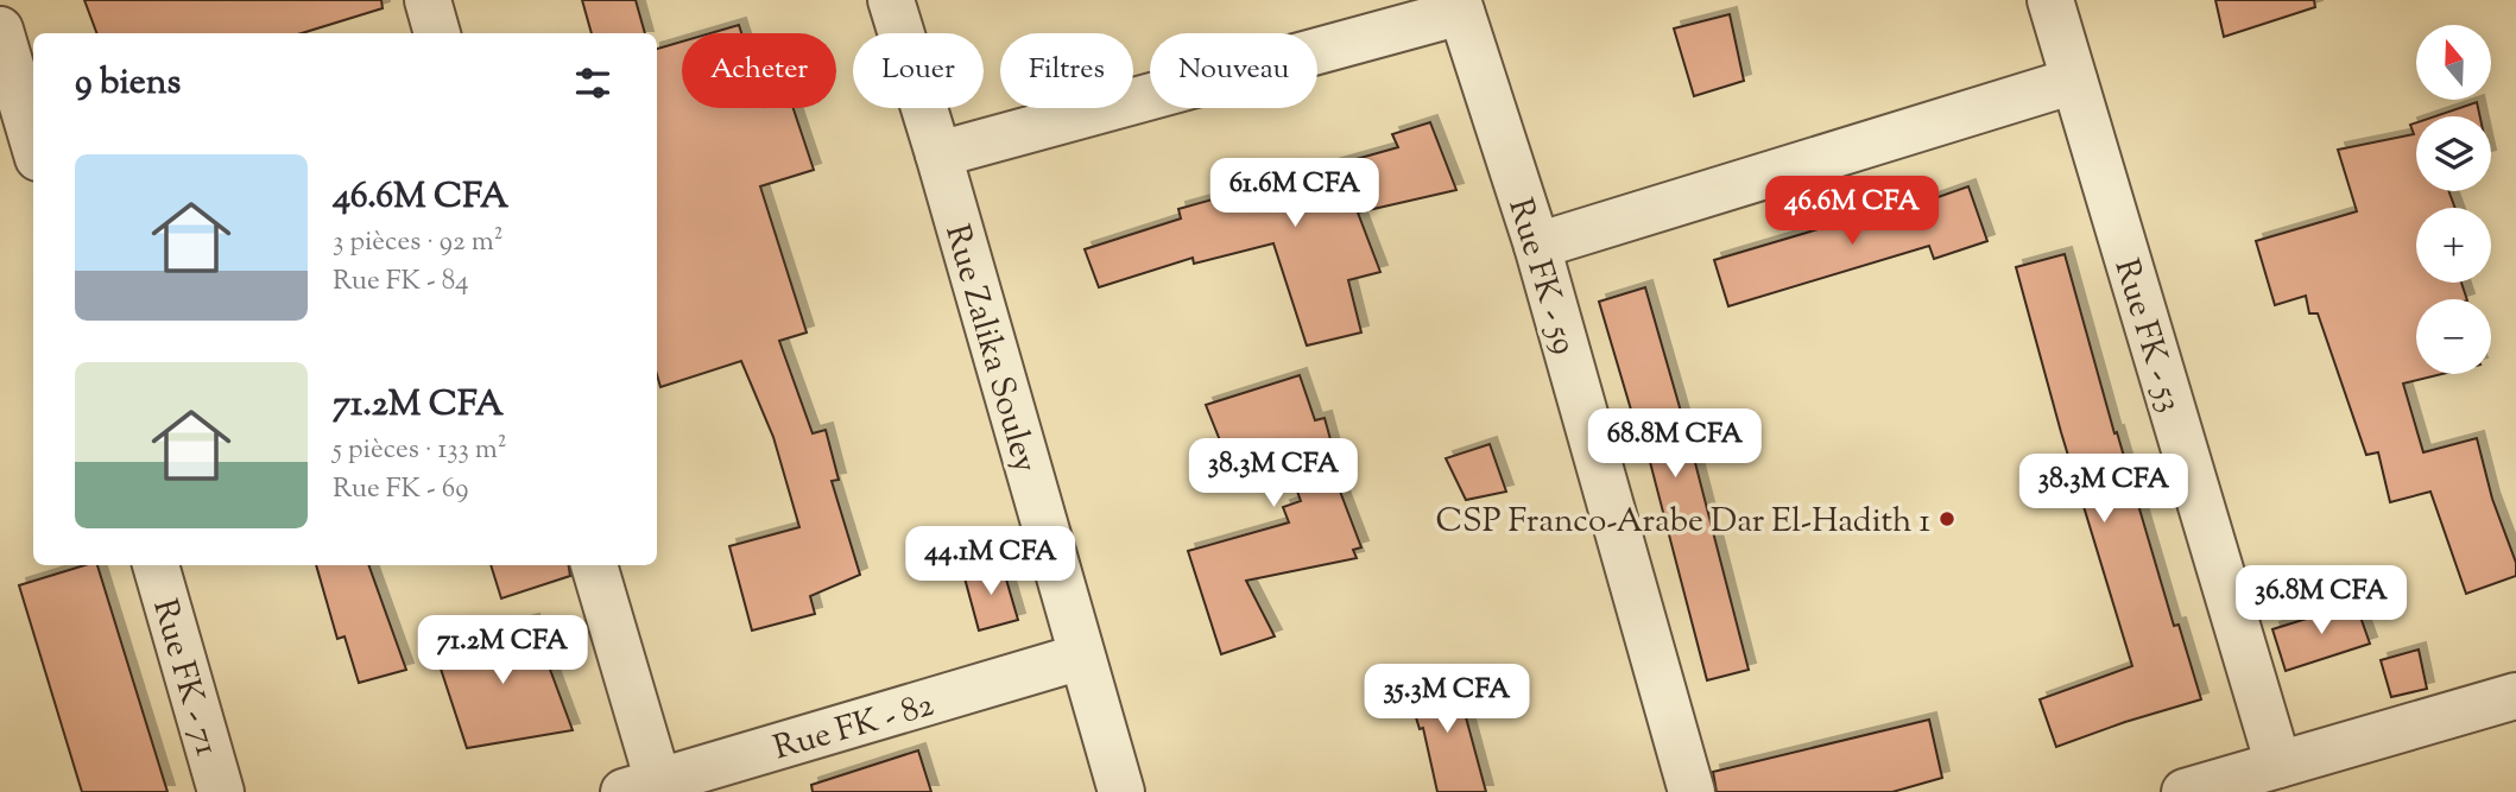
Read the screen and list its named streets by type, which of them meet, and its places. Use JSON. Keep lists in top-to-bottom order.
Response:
{
  "streets": {
    "street": [
      "Rue FK - 59",
      "Rue FK - 53",
      "Rue Zalika Souley",
      "Rue FK - 71",
      "Rue FK - 82"
    ]
  },
  "crossings": [
    ["Rue Zalika Souley", "Rue FK - 82"]
  ],
  "places": ["CSP Franco-Arabe Dar El-Hadith 1"],
  "north": "top",
  "page": {
    "map_buttons": ["+", "−"],
    "chip": [
      "Acheter",
      "Louer",
      "Filtres",
      "Nouveau"
    ],
    "heading": "9 biens",
    "list": [
      {
        "name": "46.6M CFA",
        "note": "3 pièces · 92 m² · Rue FK - 84"
      },
      {
        "name": "71.2M CFA",
        "note": "5 pièces · 133 m² · Rue FK - 69"
      }
    ],
    "price": [
      "61.6M CFA",
      "46.6M CFA",
      "68.8M CFA",
      "38.3M CFA",
      "38.3M CFA",
      "44.1M CFA",
      "36.8M CFA",
      "71.2M CFA",
      "35.3M CFA"
    ]
  }
}
